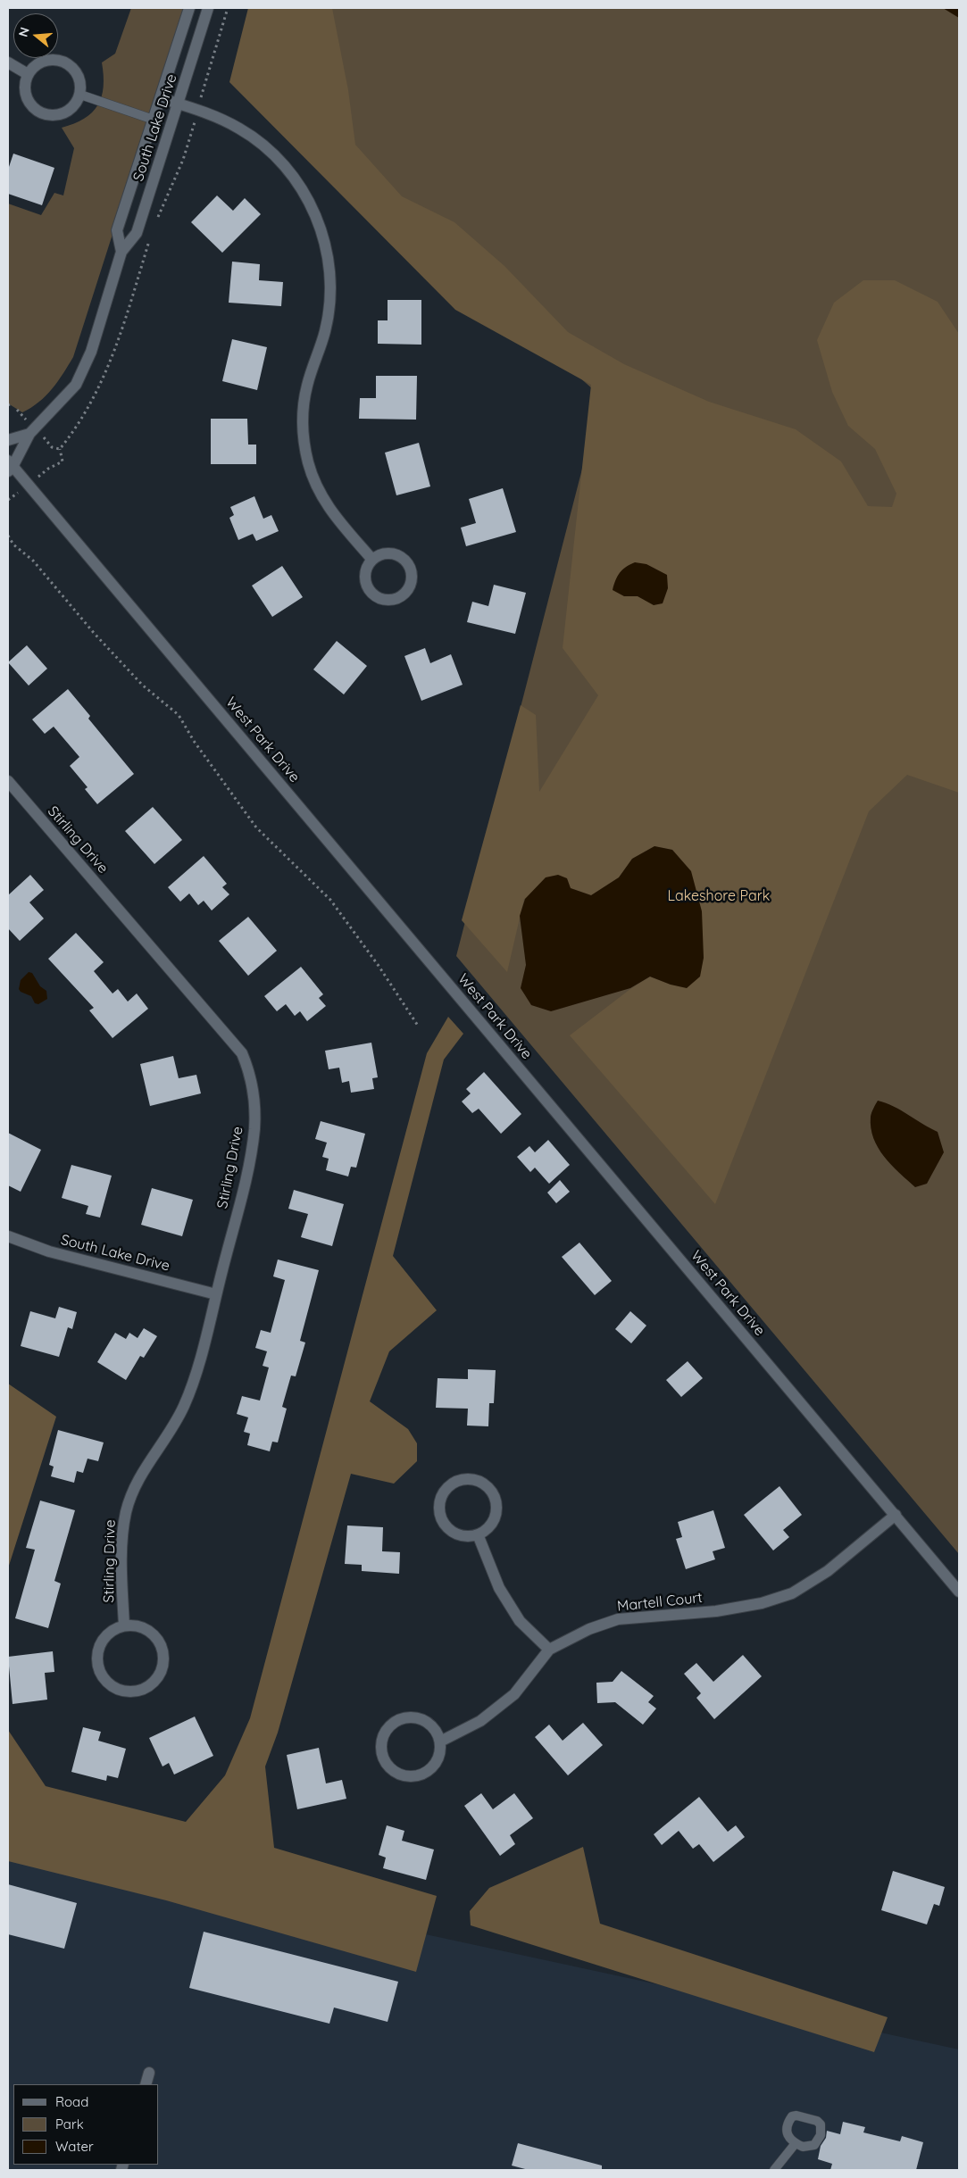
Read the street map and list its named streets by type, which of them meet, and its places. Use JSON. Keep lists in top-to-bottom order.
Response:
{
  "streets": {
    "street": [
      "South Lake Drive",
      "West Park Drive",
      "Stirling Drive",
      "Martell Court"
    ]
  },
  "crossings": [
    ["South Lake Drive", "West Park Drive"],
    ["South Lake Drive", "Stirling Drive"],
    ["West Park Drive", "Martell Court"]
  ],
  "parks": ["Lakeshore Park"],
  "legend": ["Road", "Park", "Water"],
  "north": "left"
}
